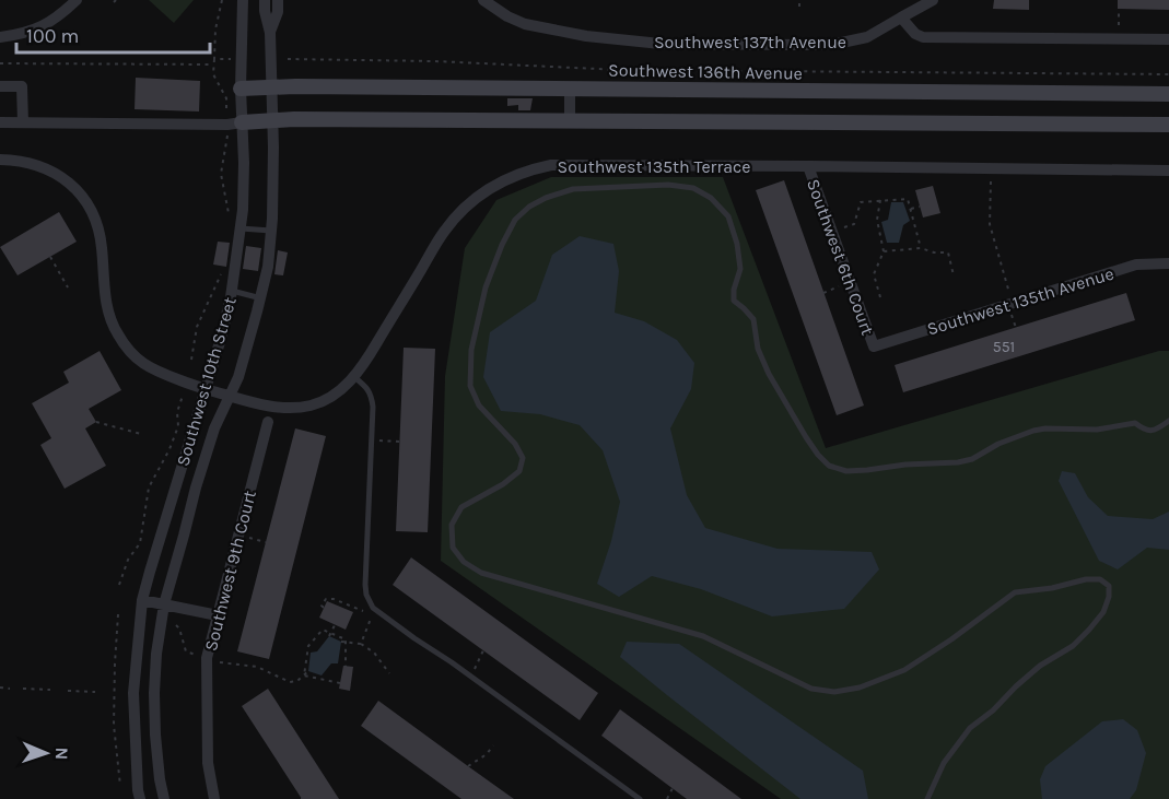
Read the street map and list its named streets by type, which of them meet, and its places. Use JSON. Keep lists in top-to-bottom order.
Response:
{
  "streets": {
    "street": [
      "Southwest 137th Avenue",
      "Southwest 136th Avenue",
      "Southwest 135th Terrace",
      "Southwest 6th Court",
      "Southwest 135th Avenue",
      "Southwest 10th Street",
      "Southwest 9th Court"
    ]
  },
  "crossings": [
    ["Southwest 136th Avenue", "Southwest 10th Street"],
    ["Southwest 135th Terrace", "Southwest 6th Court"],
    ["Southwest 135th Terrace", "Southwest 10th Street"],
    ["Southwest 6th Court", "Southwest 135th Avenue"]
  ],
  "house_numbers": ["551"],
  "scale_bar": "100 m",
  "north": "right"
}
